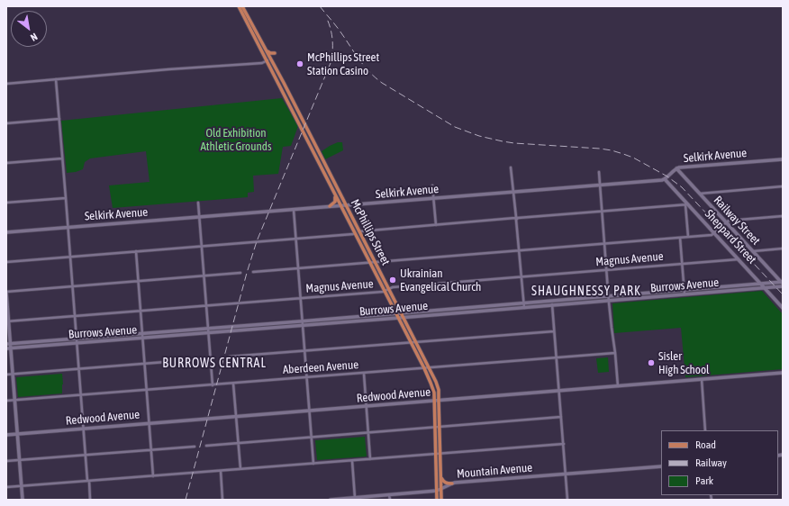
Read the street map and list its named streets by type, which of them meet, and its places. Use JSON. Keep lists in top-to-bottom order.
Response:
{
  "streets": {
    "main road": ["McPhillips Street"],
    "street": [
      "Selkirk Avenue",
      "Railway Street",
      "Sheppard Street",
      "Magnus Avenue",
      "Burrows Avenue",
      "Aberdeen Avenue",
      "Redwood Avenue",
      "Mountain Avenue"
    ]
  },
  "crossings": [
    ["Selkirk Avenue", "Railway Street"],
    ["Selkirk Avenue", "McPhillips Street"],
    ["Selkirk Avenue", "Sheppard Street"],
    ["Railway Street", "Burrows Avenue"],
    ["McPhillips Street", "Magnus Avenue"],
    ["McPhillips Street", "Burrows Avenue"],
    ["McPhillips Street", "Aberdeen Avenue"],
    ["McPhillips Street", "Redwood Avenue"],
    ["McPhillips Street", "Mountain Avenue"],
    ["Sheppard Street", "Magnus Avenue"],
    ["Sheppard Street", "Burrows Avenue"]
  ],
  "districts": ["SHAUGHNESSY PARK", "BURROWS CENTRAL"],
  "parks": ["Old Exhibition Athletic Grounds"],
  "places": ["McPhillips Street Station Casino", "Ukrainian Evangelical Church", "Sisler High School"],
  "legend": ["Road", "Railway", "Park"],
  "north": "bottom right"
}
